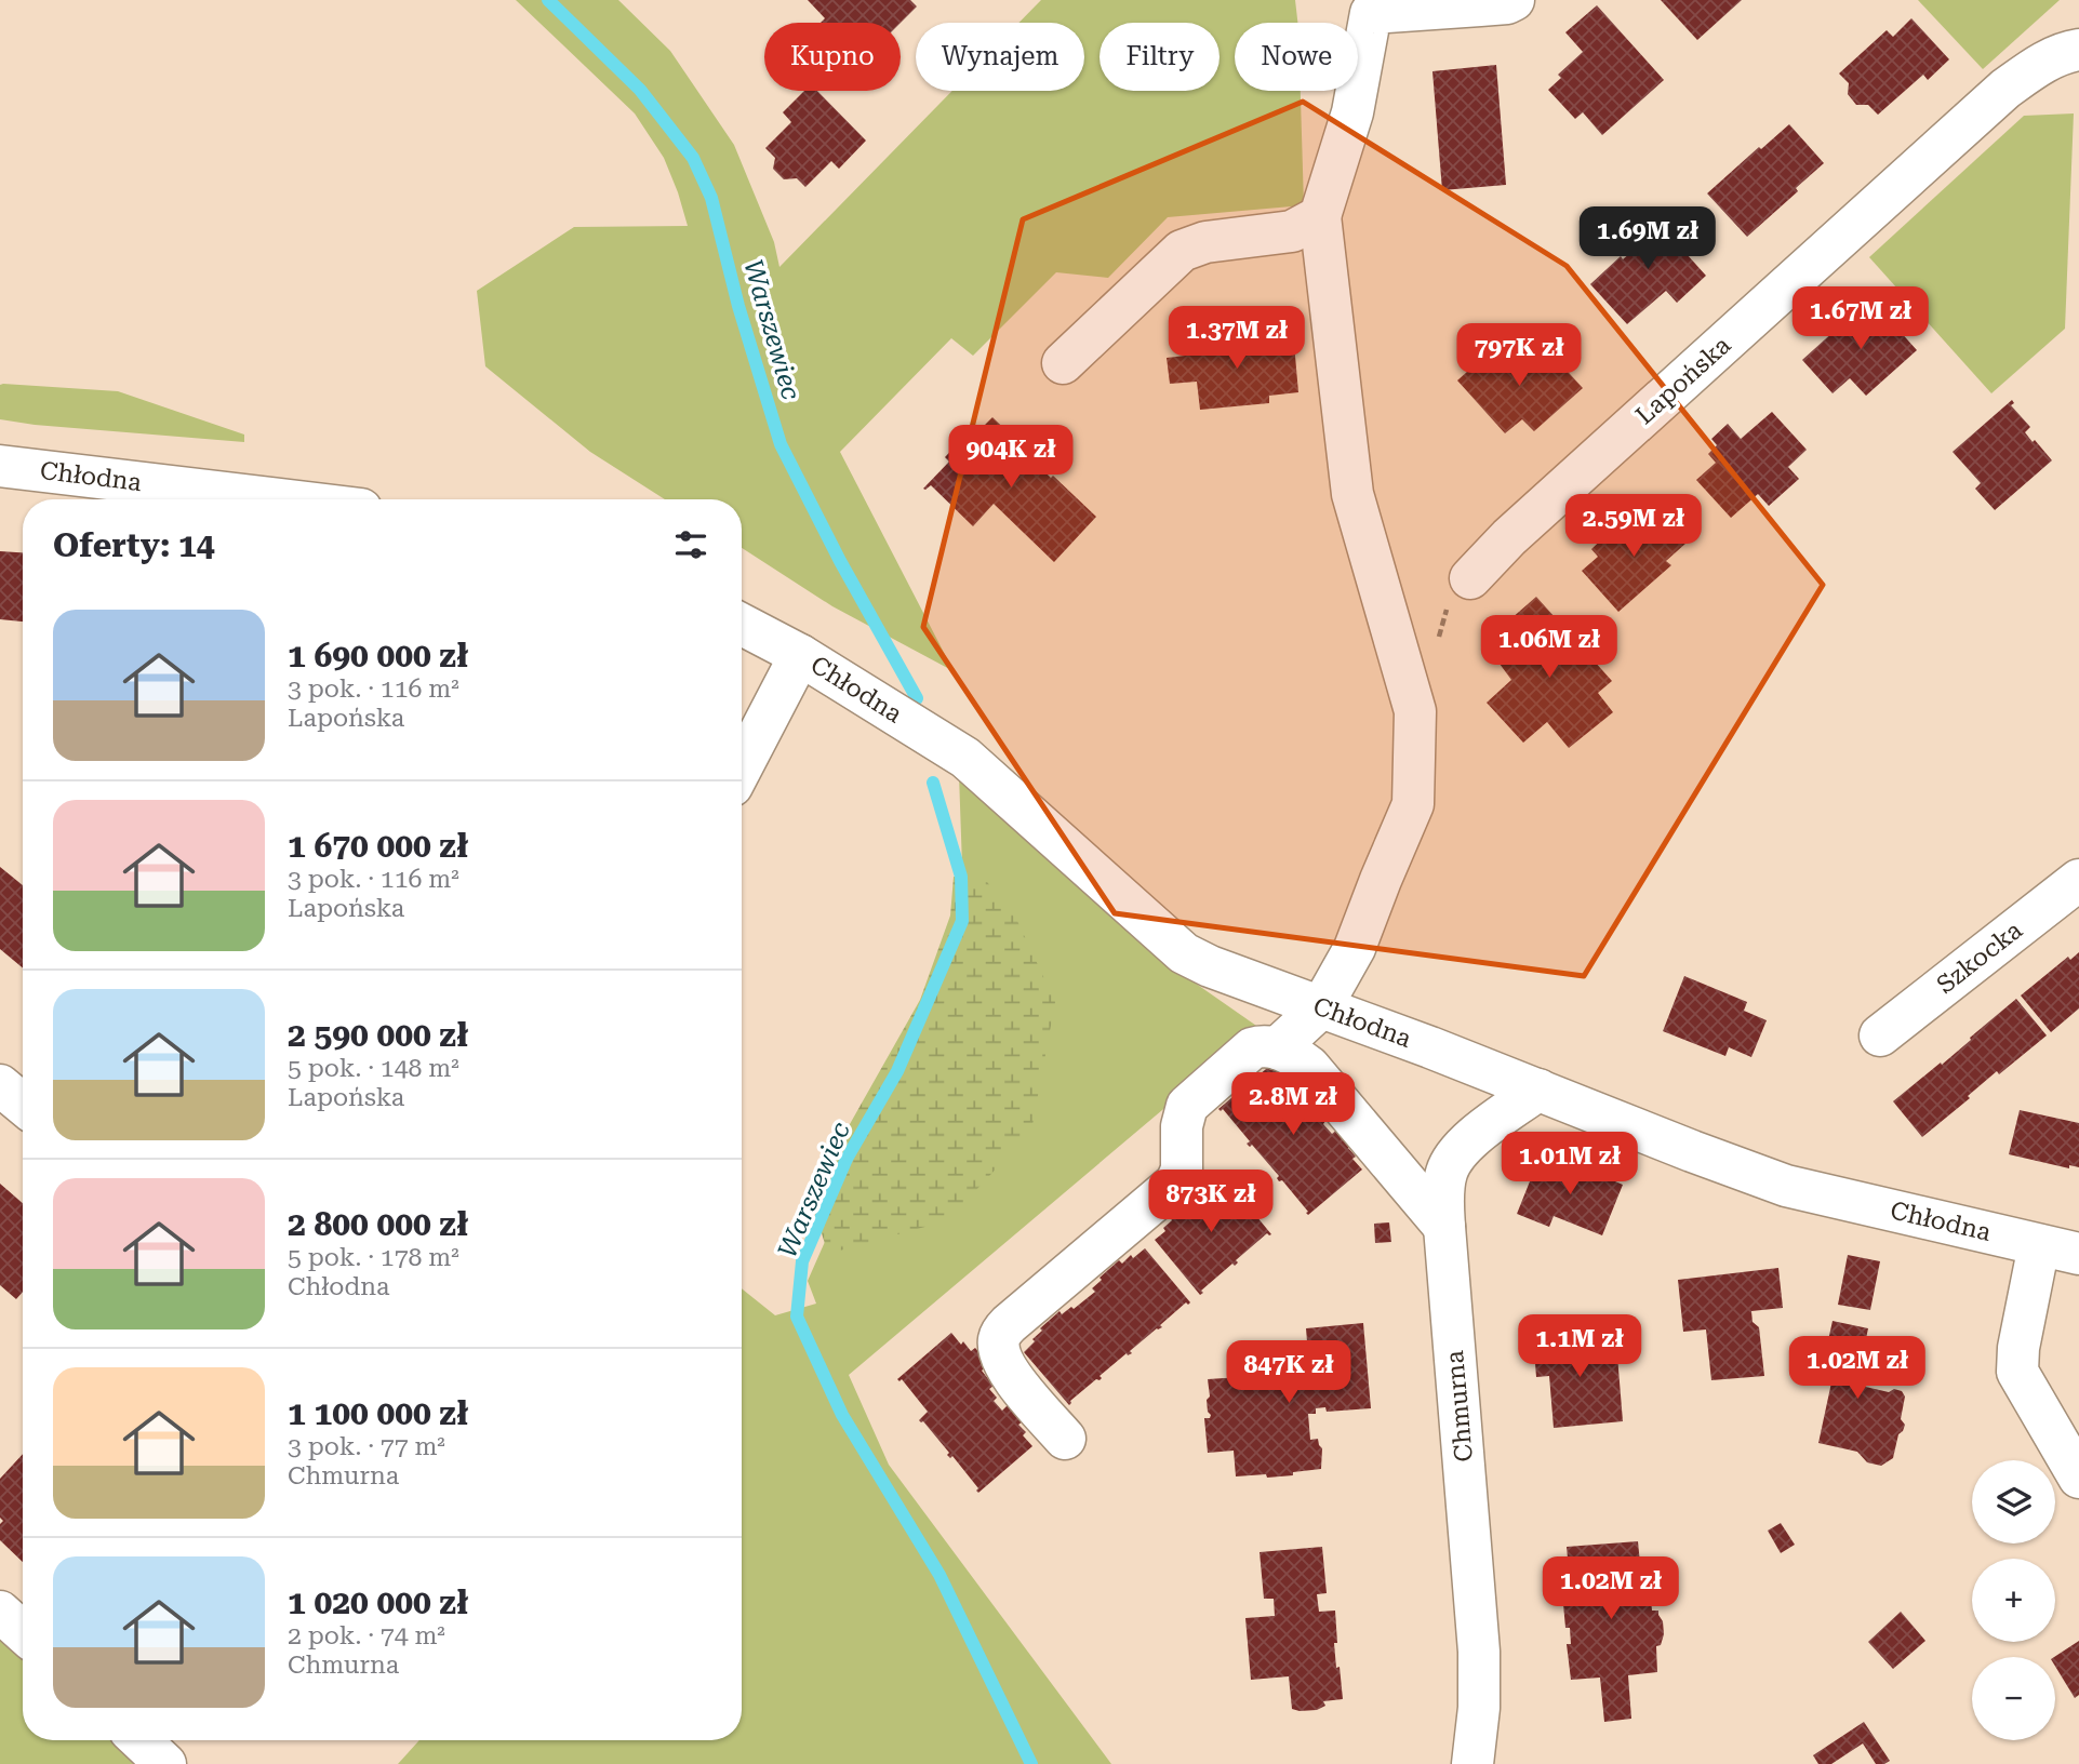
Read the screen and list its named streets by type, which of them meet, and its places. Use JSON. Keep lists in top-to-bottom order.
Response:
{
  "streets": {
    "street": [
      "Lapońska",
      "Chłodna",
      "Szkocka",
      "Chmurna"
    ]
  },
  "crossings": [
    ["Chłodna", "Chmurna"]
  ],
  "water": ["Warszewiec"],
  "page": {
    "chip": [
      "Kupno",
      "Wynajem",
      "Filtry",
      "Nowe"
    ],
    "price": [
      "1.69M zł",
      "1.67M zł",
      "1.37M zł",
      "797K zł",
      "904K zł",
      "2.59M zł",
      "1.06M zł",
      "2.8M zł",
      "1.01M zł",
      "873K zł",
      "1.1M zł",
      "1.02M zł",
      "847K zł",
      "1.02M zł"
    ],
    "heading": "Oferty: 14",
    "list": [
      {
        "name": "1 690 000 zł",
        "note": "3 pok. · 116 m² · Lapońska"
      },
      {
        "name": "1 670 000 zł",
        "note": "3 pok. · 116 m² · Lapońska"
      },
      {
        "name": "2 590 000 zł",
        "note": "5 pok. · 148 m² · Lapońska"
      },
      {
        "name": "2 800 000 zł",
        "note": "5 pok. · 178 m² · Chłodna"
      },
      {
        "name": "1 100 000 zł",
        "note": "3 pok. · 77 m² · Chmurna"
      },
      {
        "name": "1 020 000 zł",
        "note": "2 pok. · 74 m² · Chmurna"
      }
    ],
    "map_buttons": ["+", "−"]
  }
}
